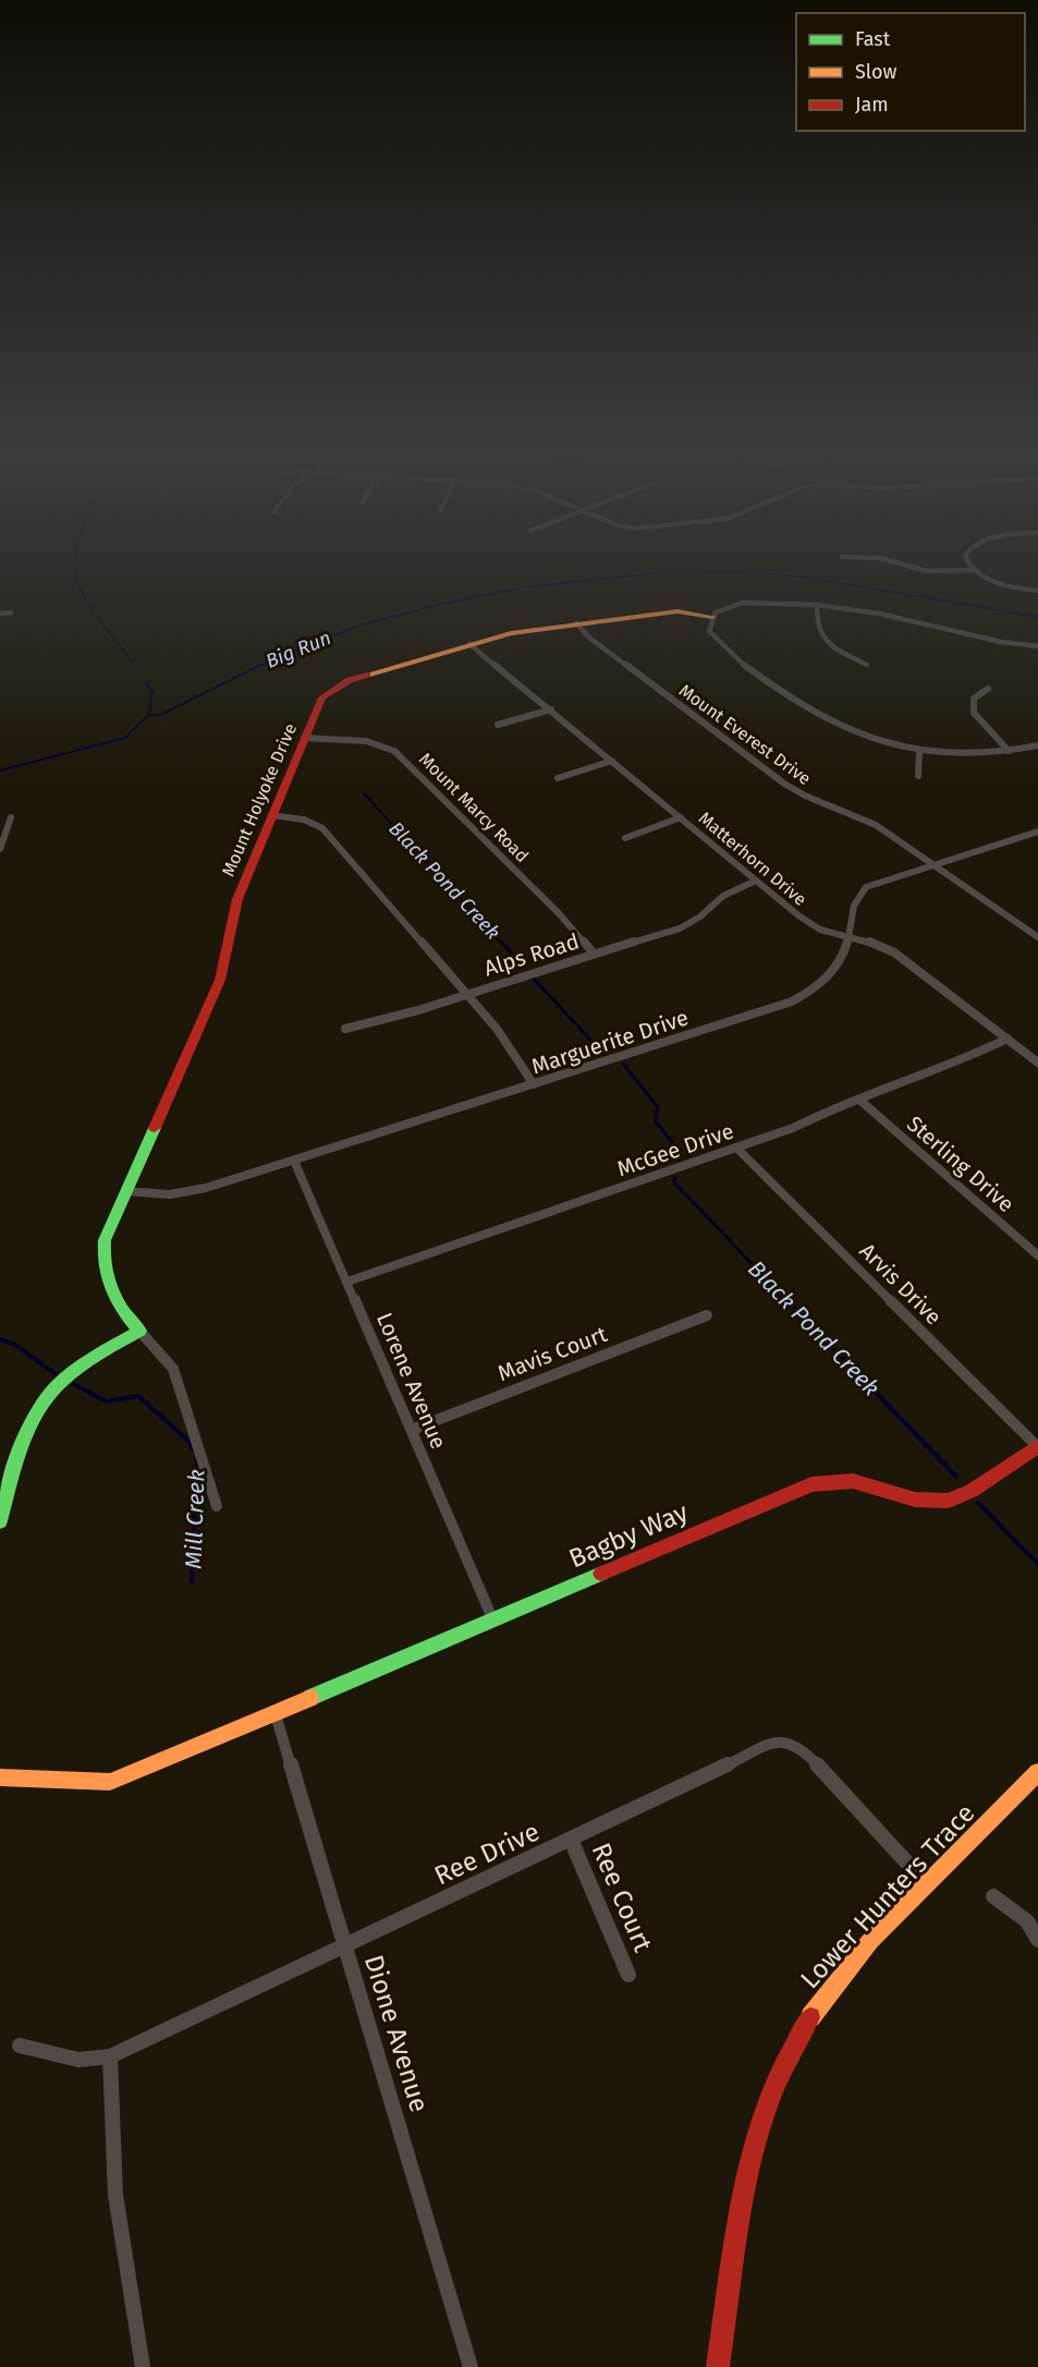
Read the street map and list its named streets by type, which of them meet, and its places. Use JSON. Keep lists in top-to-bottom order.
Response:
{
  "streets": {
    "street": [
      "Mount Everest Drive",
      "Mount Holyoke Drive",
      "Mount Marcy Road",
      "Matterhorn Drive",
      "Alps Road",
      "Marguerite Drive",
      "McGee Drive",
      "Sterling Drive",
      "Arvis Drive",
      "Mavis Court",
      "Lorene Avenue",
      "Bagby Way",
      "Ree Drive",
      "Lower Hunters Trace",
      "Ree Court",
      "Dione Avenue"
    ]
  },
  "crossings": [
    ["Mount Everest Drive", "Mount Holyoke Drive"],
    ["Mount Everest Drive", "Marguerite Drive"],
    ["Mount Holyoke Drive", "Mount Marcy Road"],
    ["Mount Holyoke Drive", "Matterhorn Drive"],
    ["Mount Holyoke Drive", "Marguerite Drive"],
    ["Mount Marcy Road", "Alps Road"],
    ["Matterhorn Drive", "Alps Road"],
    ["Matterhorn Drive", "Marguerite Drive"],
    ["Matterhorn Drive", "McGee Drive"],
    ["Marguerite Drive", "Lorene Avenue"],
    ["McGee Drive", "Sterling Drive"],
    ["McGee Drive", "Arvis Drive"],
    ["McGee Drive", "Lorene Avenue"],
    ["Arvis Drive", "Bagby Way"],
    ["Mavis Court", "Lorene Avenue"],
    ["Lorene Avenue", "Bagby Way"],
    ["Bagby Way", "Dione Avenue"],
    ["Ree Drive", "Lower Hunters Trace"],
    ["Ree Drive", "Ree Court"],
    ["Ree Drive", "Dione Avenue"]
  ],
  "water": ["Big Run", "Black Pond Creek", "Mill Creek"],
  "legend": ["Fast", "Slow", "Jam"]
}
